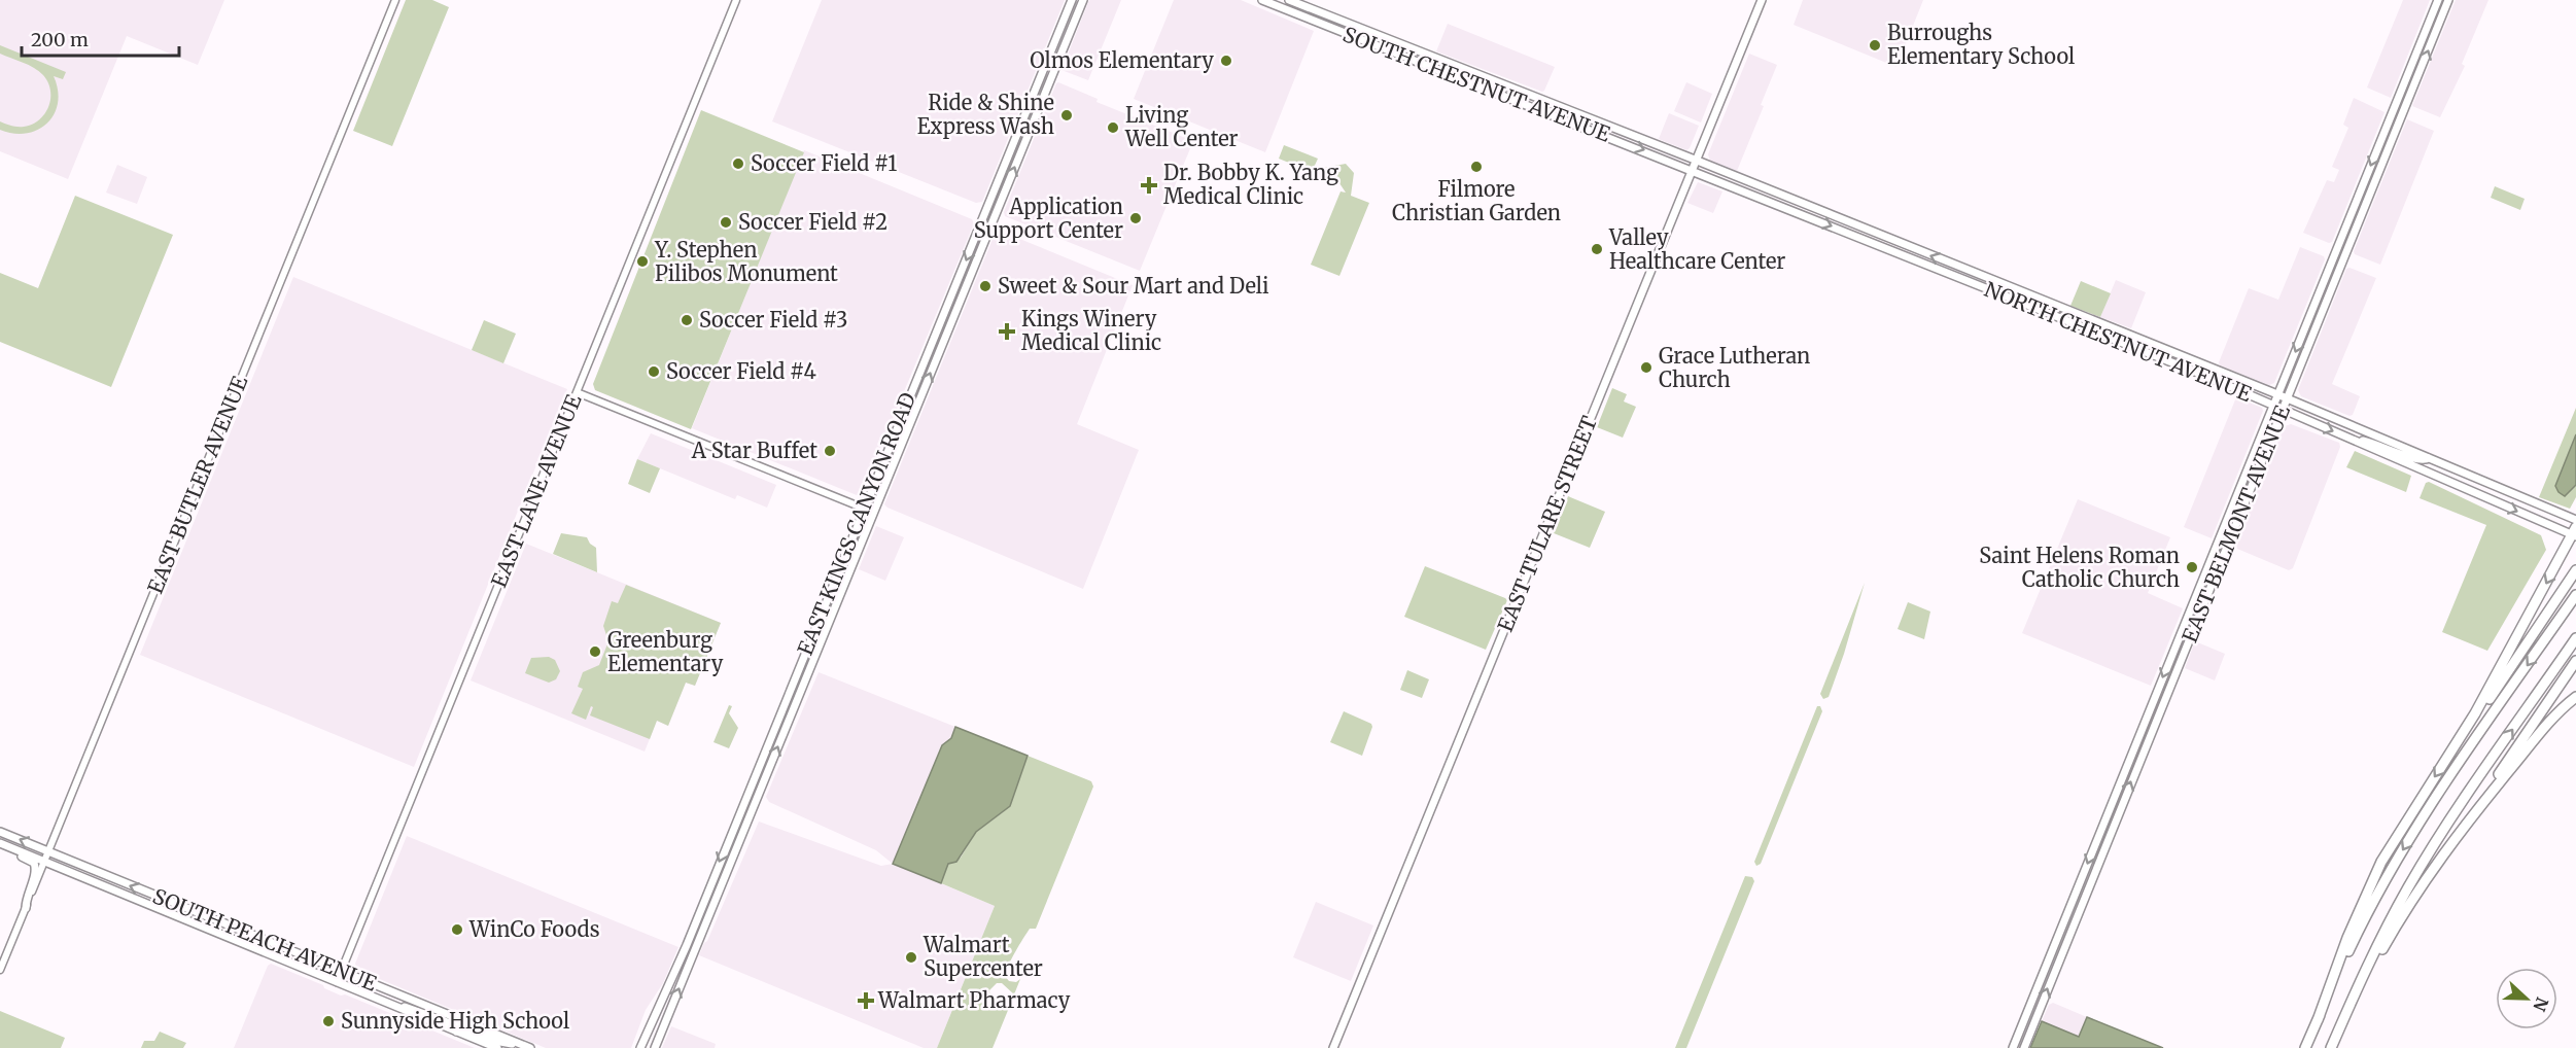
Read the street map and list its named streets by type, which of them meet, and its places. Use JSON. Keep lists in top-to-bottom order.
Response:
{
  "streets": {
    "main road": [
      "SOUTH CHESTNUT AVENUE",
      "NORTH CHESTNUT AVENUE",
      "EAST KINGS CANYON ROAD",
      "EAST TULARE STREET",
      "EAST BELMONT AVENUE",
      "SOUTH PEACH AVENUE"
    ],
    "street": ["EAST BUTLER AVENUE", "EAST LANE AVENUE"]
  },
  "crossings": [
    ["SOUTH CHESTNUT AVENUE", "NORTH CHESTNUT AVENUE"],
    ["SOUTH CHESTNUT AVENUE", "EAST TULARE STREET"],
    ["NORTH CHESTNUT AVENUE", "EAST TULARE STREET"],
    ["NORTH CHESTNUT AVENUE", "EAST BELMONT AVENUE"],
    ["EAST BUTLER AVENUE", "SOUTH PEACH AVENUE"],
    ["EAST LANE AVENUE", "SOUTH PEACH AVENUE"]
  ],
  "places": {
    "other": [
      "Burroughs Elementary School",
      "Olmos Elementary",
      "Ride & Shine Express Wash",
      "Living Well Center",
      "Soccer Field #1",
      "Filmore Christian Garden",
      "Application Support Center",
      "Soccer Field #2",
      "Valley Healthcare Center",
      "Y. Stephen Pilibos Monument",
      "Sweet & Sour Mart and Deli",
      "Soccer Field #3",
      "Grace Lutheran Church",
      "Soccer Field #4",
      "A Star Buffet",
      "Saint Helens Roman Catholic Church",
      "Greenburg Elementary",
      "WinCo Foods",
      "Walmart Supercenter",
      "Sunnyside High School"
    ],
    "health": ["Dr. Bobby K. Yang Medical Clinic", "Kings Winery Medical Clinic", "Walmart Pharmacy"]
  },
  "scale_bar": "200 m",
  "north": "right"
}
